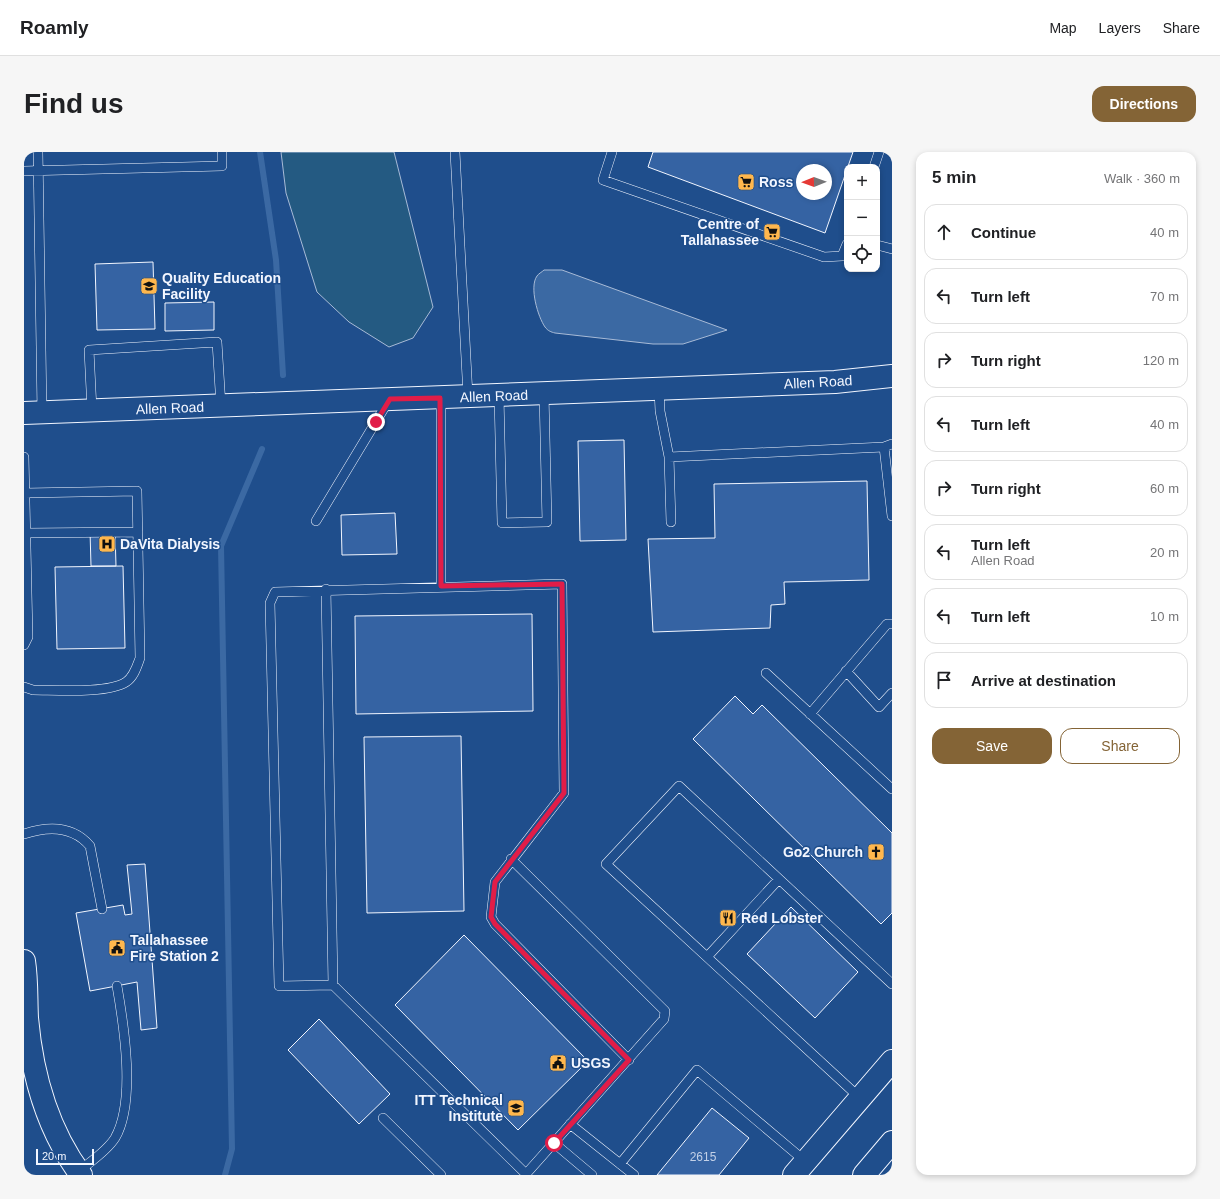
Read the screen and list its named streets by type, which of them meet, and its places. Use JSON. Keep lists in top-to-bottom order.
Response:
{
  "streets": {
    "street": ["Allen Road"]
  },
  "places": {
    "supermarket": ["Ross", "Centre of Tallahassee"],
    "school or university": ["Quality Education Facility", "ITT Technical Institute"],
    "hospital": ["DaVita Dialysis"],
    "church": ["Go2 Church"],
    "restaurant": ["Red Lobster"],
    "public building": ["Tallahassee Fire Station 2", "USGS"]
  },
  "house_numbers": ["2615"],
  "scale_bar": "20 m",
  "north": "left",
  "page": {
    "header": "Roamly",
    "nav": ["Map", "Layers", "Share"],
    "buttons": [
      "Directions",
      ["Save", "Share"]
    ],
    "title": "Find us",
    "heading": ["5 min", "Walk · 360 m"],
    "map_buttons": ["+", "−"],
    "list": [
      ["Continue", "40 m"],
      ["Turn left", "70 m"],
      ["Turn right", "120 m"],
      ["Turn left", "40 m"],
      ["Turn right", "60 m"],
      ["Turn left", "Allen Road", "20 m"],
      ["Turn left", "10 m"],
      "Arrive at destination"
    ],
    "scale": "20 m"
  }
}
